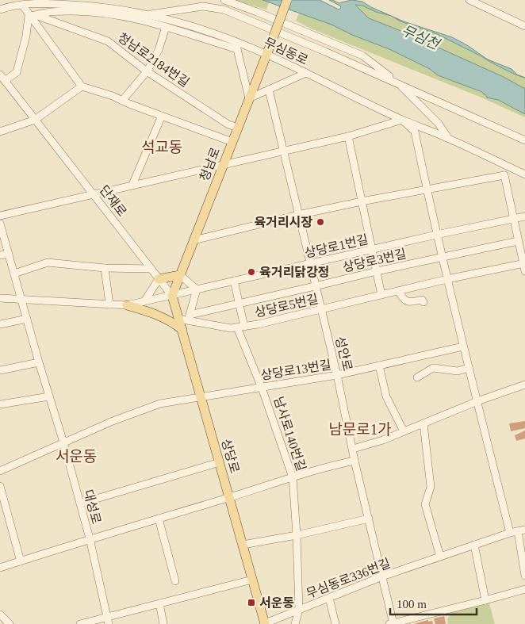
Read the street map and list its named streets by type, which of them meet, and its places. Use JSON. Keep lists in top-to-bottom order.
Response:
{
  "streets": {
    "main road": ["청남로", "상당로"],
    "street": [
      "무심동로",
      "청남로2184번길",
      "단재로",
      "상당로1번길",
      "상당로3번길",
      "상당로5번길",
      "성안로",
      "상당로13번길",
      "남사로140번길",
      "대성로",
      "무심동로336번길"
    ]
  },
  "crossings": [
    ["무심동로", "청남로2184번길"],
    ["무심동로", "청남로"],
    ["청남로2184번길", "청남로"],
    ["청남로", "단재로"],
    ["청남로", "상당로1번길"],
    ["청남로", "상당로"],
    ["단재로", "상당로1번길"],
    ["단재로", "상당로"],
    ["상당로1번길", "성안로"],
    ["상당로1번길", "남사로140번길"],
    ["상당로1번길", "상당로"],
    ["상당로3번길", "상당로5번길"],
    ["상당로3번길", "성안로"],
    ["상당로3번길", "남사로140번길"],
    ["상당로3번길", "상당로"],
    ["상당로5번길", "성안로"],
    ["상당로5번길", "남사로140번길"],
    ["상당로5번길", "상당로"],
    ["성안로", "상당로13번길"],
    ["성안로", "무심동로336번길"],
    ["상당로13번길", "남사로140번길"],
    ["상당로13번길", "상당로"],
    ["상당로13번길", "대성로"],
    ["남사로140번길", "무심동로336번길"],
    ["상당로", "무심동로336번길"]
  ],
  "districts": ["석교동", "남문로1가", "서운동"],
  "water": ["무심천"],
  "places": {
    "other": ["육거리시장", "육거리닭강정"],
    "transit": ["서운동"]
  },
  "scale_bar": "100 m"
}
